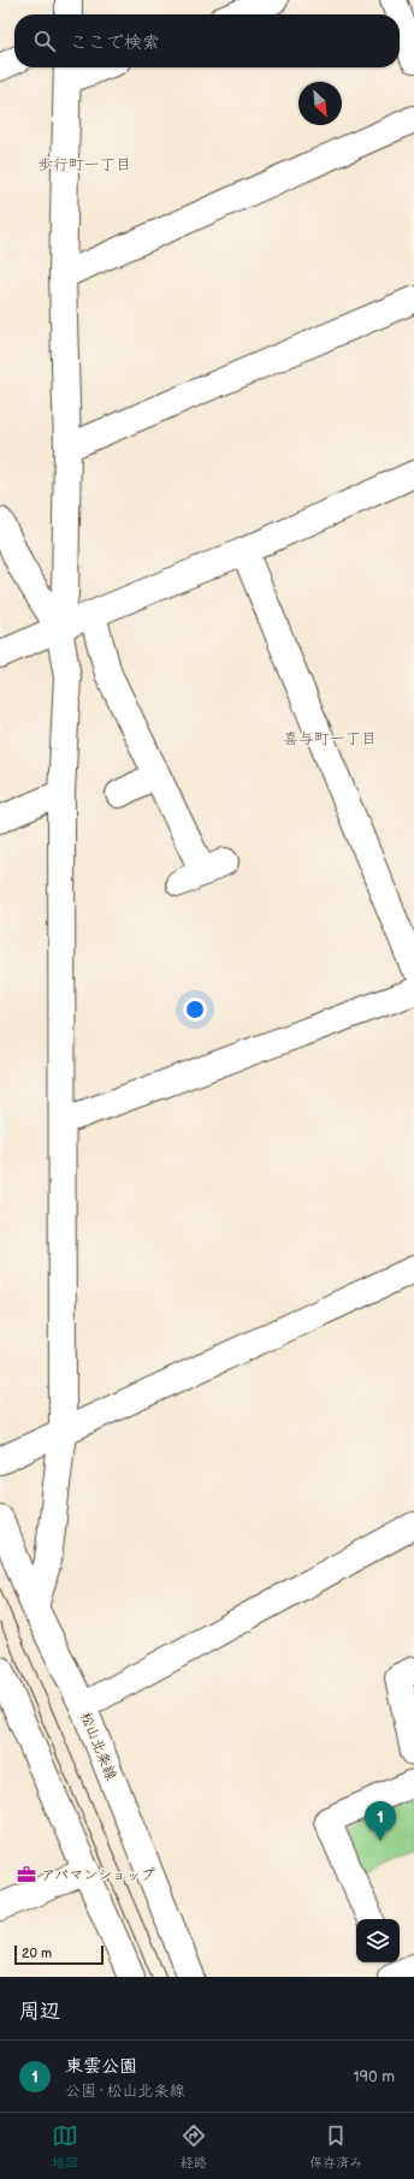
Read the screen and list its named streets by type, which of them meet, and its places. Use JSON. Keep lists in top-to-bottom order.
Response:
{
  "streets": {
    "street": ["松山北条線"]
  },
  "districts": ["歩行町一丁目", "喜与町一丁目"],
  "places": {
    "office": ["アパマンショップ"]
  },
  "scale_bar": "20 m",
  "north": "bottom right",
  "page": {
    "search": "ここで検索",
    "pins": "1",
    "scale": "20 m",
    "heading": "周辺",
    "list": [
      {
        "mark": "1",
        "name": "東雲公園",
        "note": "公園 · 松山北条線",
        "value": "190 m"
      }
    ],
    "nav": ["地図", "経路", "保存済み"]
  }
}
